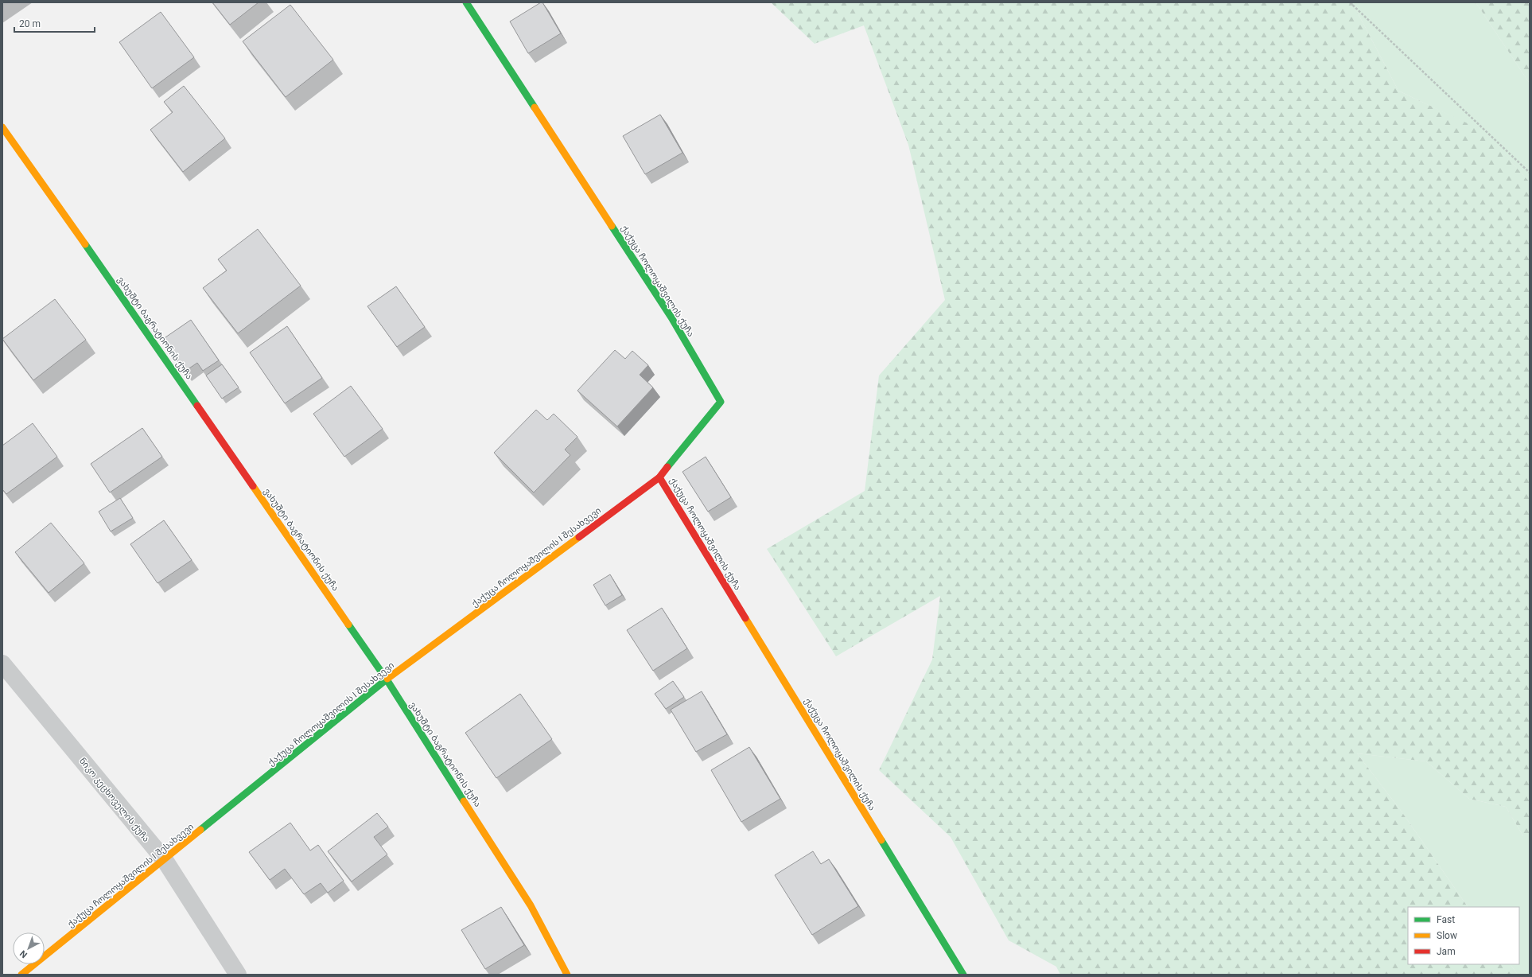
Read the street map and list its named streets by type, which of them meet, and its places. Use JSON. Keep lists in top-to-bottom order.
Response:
{
  "streets": {
    "street": [
      "ქაქუცა ჩოლოყაშვილის ქუჩა",
      "ვახუშტი ბაგრატიონის ქუჩა",
      "ქაქუცა ჩოლოყაშვილის I შესახვევი",
      "ნიკო კეცხოველის ქუჩა"
    ]
  },
  "crossings": [
    ["ქაქუცა ჩოლოყაშვილის ქუჩა", "ქაქუცა ჩოლოყაშვილის I შესახვევი"],
    ["ვახუშტი ბაგრატიონის ქუჩა", "ქაქუცა ჩოლოყაშვილის I შესახვევი"],
    ["ქაქუცა ჩოლოყაშვილის I შესახვევი", "ნიკო კეცხოველის ქუჩა"]
  ],
  "legend": ["Fast", "Slow", "Jam"],
  "scale_bar": "20 m",
  "north": "bottom left"
}
